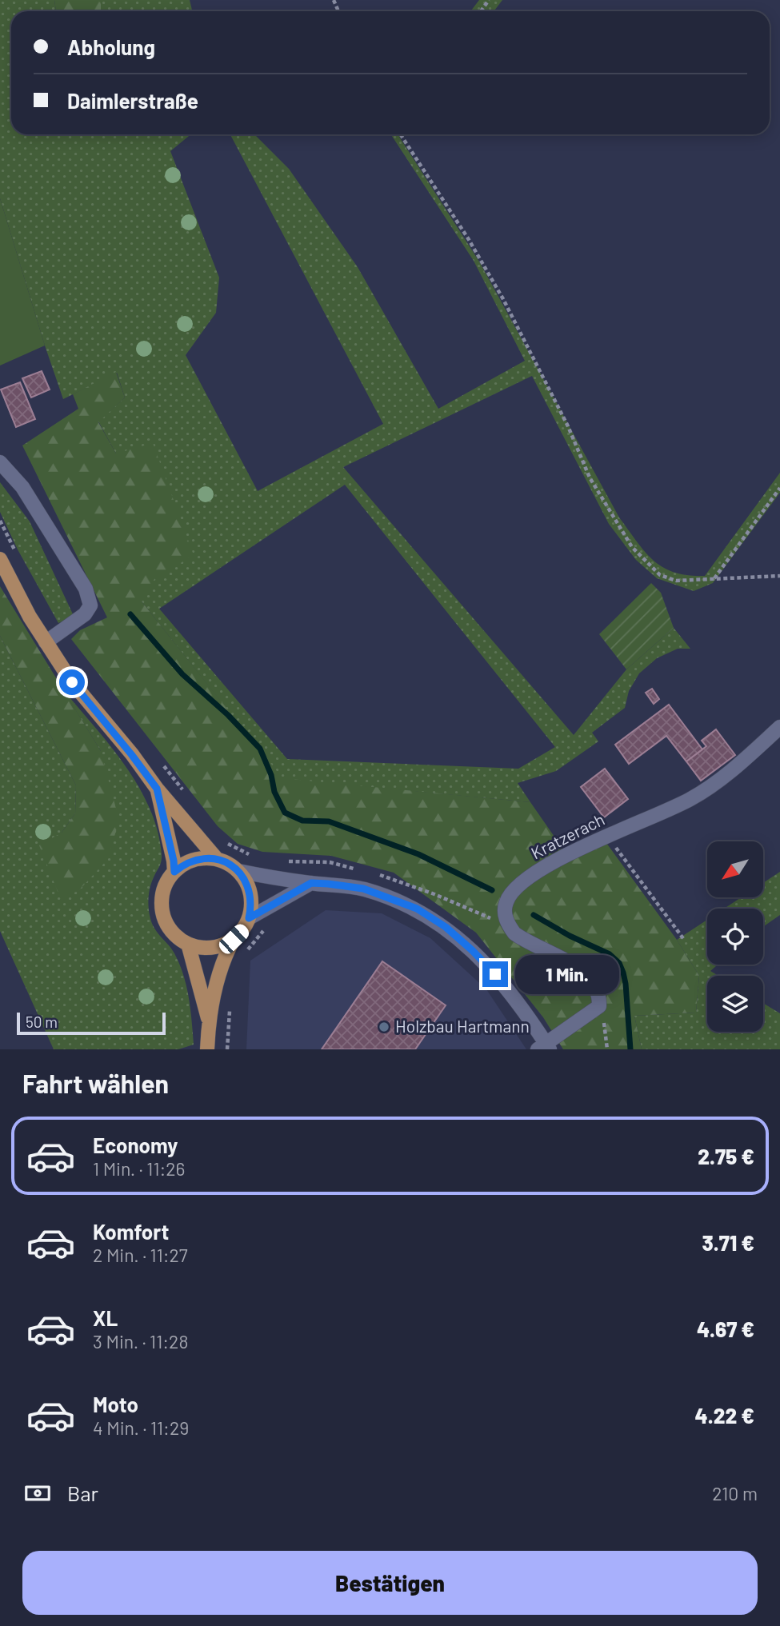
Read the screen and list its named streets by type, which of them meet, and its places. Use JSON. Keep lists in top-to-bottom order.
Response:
{
  "streets": {
    "street": ["Kratzerach"]
  },
  "places": ["Holzbau Hartmann"],
  "scale_bar": "50 m",
  "north": "bottom left",
  "page": {
    "banner": ["Abholung", "Daimlerstraße"],
    "bubble": "1 Min.",
    "scale": "50 m",
    "heading": "Fahrt wählen",
    "list": [
      {
        "name": "Economy",
        "note": "1 Min. · 11:26",
        "value": "2.75 €"
      },
      {
        "name": "Komfort",
        "note": "2 Min. · 11:27",
        "value": "3.71 €"
      },
      {
        "name": "XL",
        "note": "3 Min. · 11:28",
        "value": "4.67 €"
      },
      {
        "name": "Moto",
        "note": "4 Min. · 11:29",
        "value": "4.22 €"
      }
    ],
    "pay": ["Bar", "210 m"],
    "buttons": "Bestätigen"
  }
}
